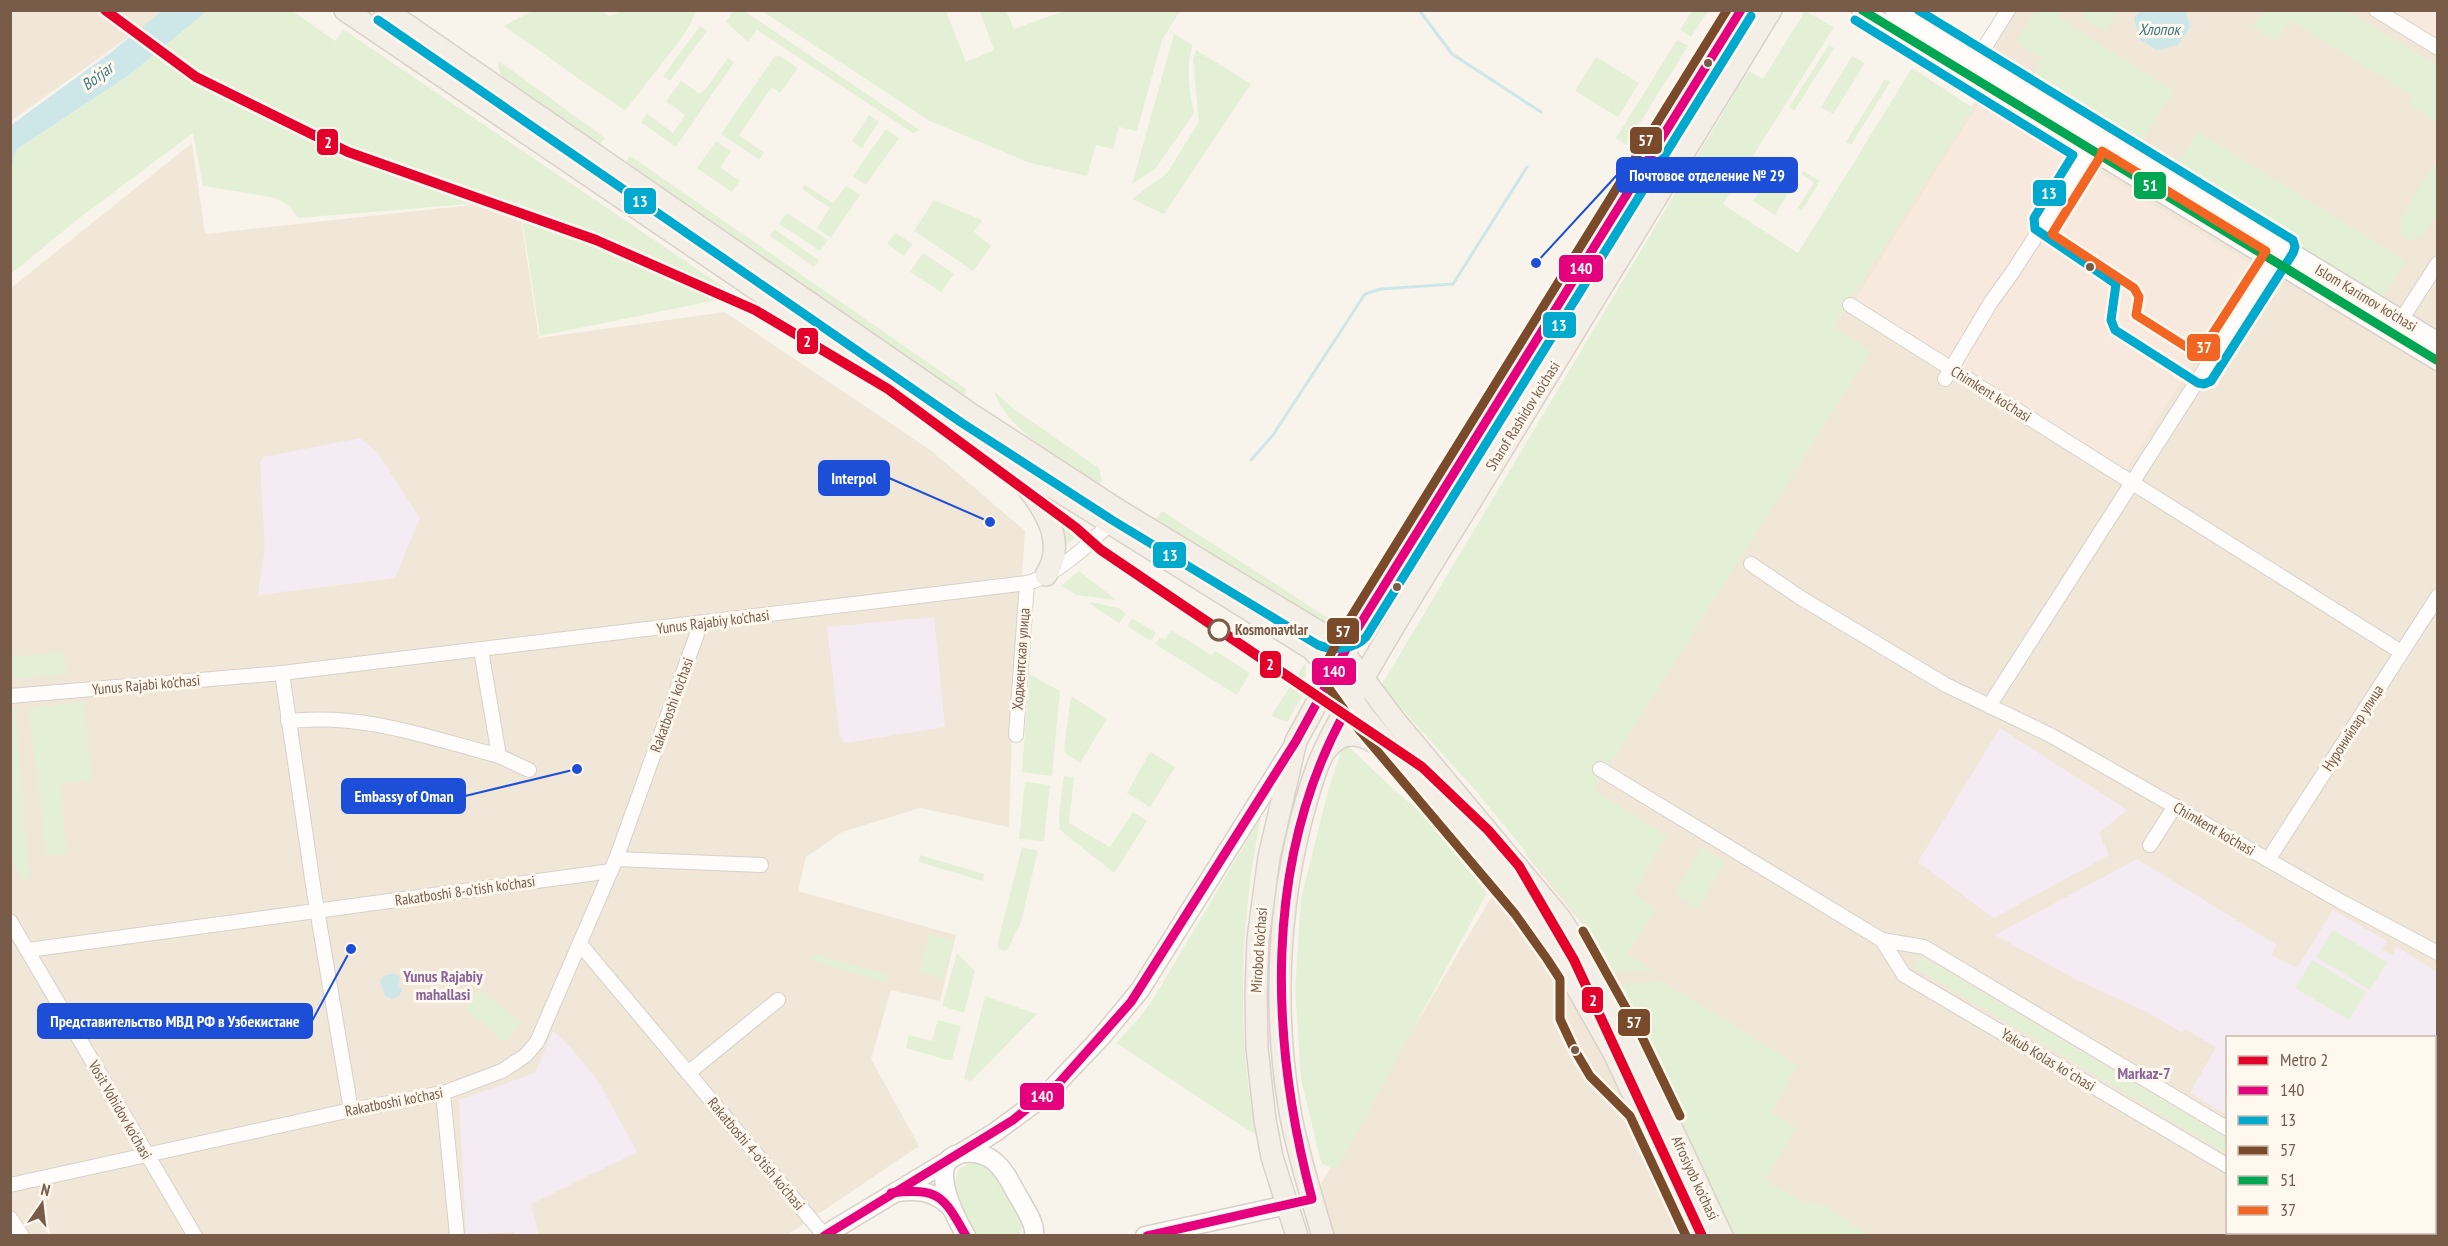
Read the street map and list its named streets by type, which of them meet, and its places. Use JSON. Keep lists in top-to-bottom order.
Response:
{
  "streets": {
    "main road": [
      "Islom Karimov ko'chasi",
      "Sharof Rashidov ko'chasi",
      "Mirobod ko'chasi",
      "Afrosiyob ko'chasi"
    ],
    "street": [
      "Chimkent ko'chasi",
      "Yunus Rajabiy ko'chasi",
      "Ходжентская улица",
      "Yunus Rajabi ko'chasi",
      "Rakatboshi ko'chasi",
      "Нуронийлар улица",
      "Rakatboshi 8-o'tish ko'chasi",
      "Yakub Kolas koʻchasi",
      "Vosit Vohidov ko'chasi",
      "Rakatboshi 4-o'tish ko'chasi"
    ]
  },
  "crossings": [
    ["Chimkent ko'chasi", "Нуронийлар улица"],
    ["Sharof Rashidov ko'chasi", "Mirobod ko'chasi"],
    ["Sharof Rashidov ko'chasi", "Afrosiyob ko'chasi"],
    ["Yunus Rajabiy ko'chasi", "Ходжентская улица"],
    ["Yunus Rajabiy ko'chasi", "Yunus Rajabi ko'chasi"],
    ["Yunus Rajabiy ko'chasi", "Rakatboshi ko'chasi"],
    ["Yunus Rajabiy ko'chasi", "Afrosiyob ko'chasi"],
    ["Rakatboshi ko'chasi", "Rakatboshi 8-o'tish ko'chasi"],
    ["Rakatboshi ko'chasi", "Vosit Vohidov ko'chasi"],
    ["Rakatboshi ko'chasi", "Rakatboshi 4-o'tish ko'chasi"],
    ["Rakatboshi 8-o'tish ko'chasi", "Vosit Vohidov ko'chasi"],
    ["Mirobod ko'chasi", "Afrosiyob ko'chasi"]
  ],
  "districts": ["Yunus Rajabiy mahallasi", "Markaz-7"],
  "water": ["Хлопок", "Bo‘rjar"],
  "places": [
    "Почтовое отделение № 29",
    "Interpol",
    "Kosmonavtlar",
    "Embassy of Oman",
    "Представительство МВД РФ в Узбекистане"
  ],
  "lines": [
    "metro line 2",
    "transit line 140",
    "transit line 13",
    "transit line 57",
    "transit line 51",
    "transit line 37"
  ],
  "legend": [
    "Metro 2",
    "140",
    "13",
    "57",
    "51",
    "37"
  ],
  "north": "top"
}
